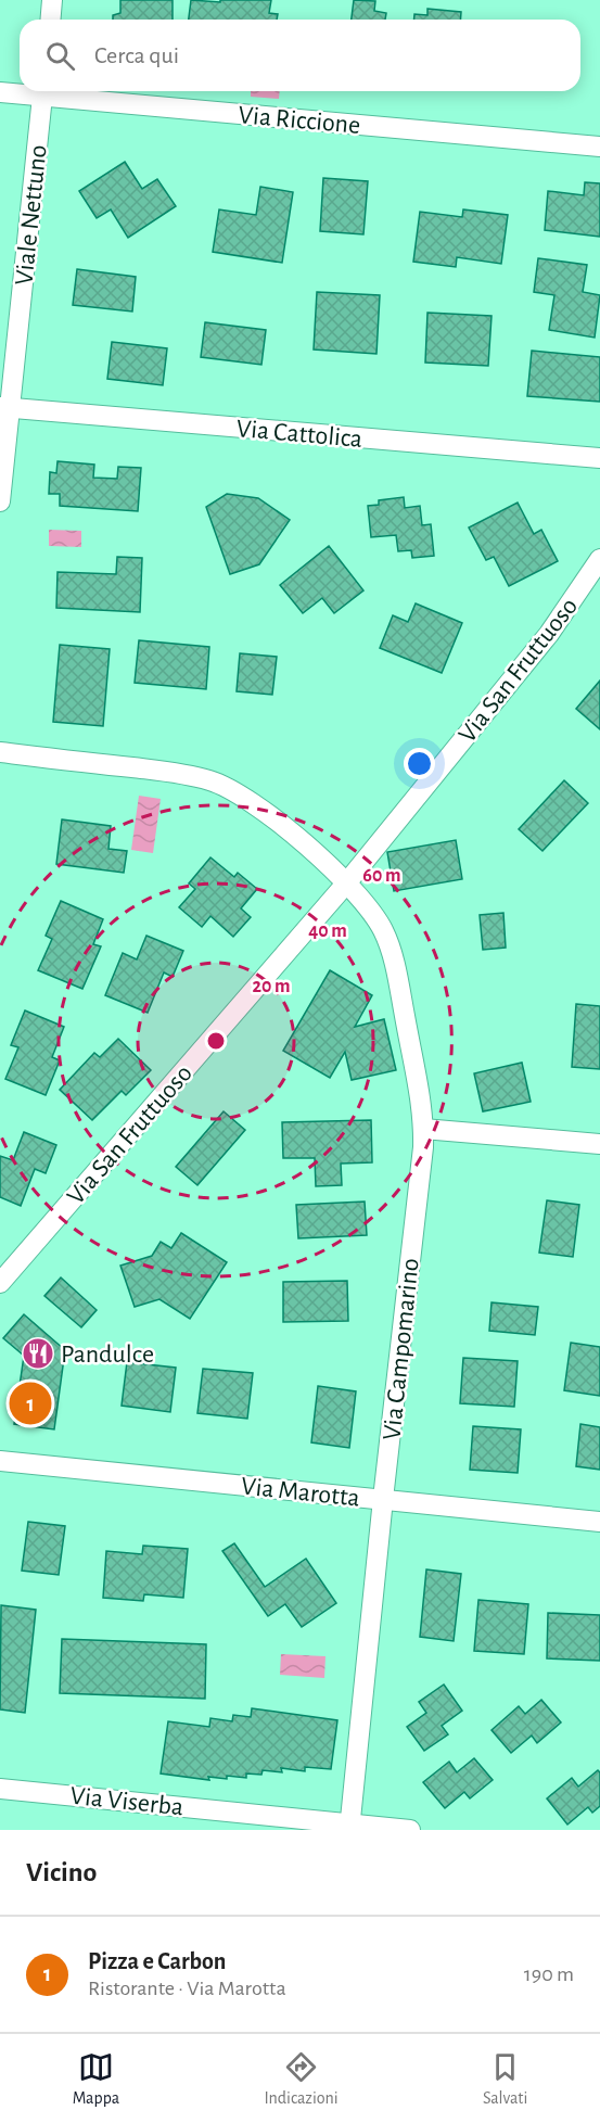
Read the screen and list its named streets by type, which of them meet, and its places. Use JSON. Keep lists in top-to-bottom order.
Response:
{
  "streets": {
    "street": [
      "Via Riccione",
      "Viale Nettuno",
      "Via Cattolica",
      "Via San Fruttuoso",
      "Via Campomarino",
      "Via Marotta",
      "Via Viserba"
    ]
  },
  "crossings": [
    ["Via Riccione", "Viale Nettuno"],
    ["Viale Nettuno", "Via Cattolica"],
    ["Via San Fruttuoso", "Via Campomarino"],
    ["Via Campomarino", "Via Marotta"],
    ["Via Campomarino", "Via Viserba"]
  ],
  "places": {
    "restaurant": ["Pandulce"]
  },
  "page": {
    "search": "Cerca qui",
    "pins": "1",
    "heading": "Vicino",
    "list": [
      {
        "mark": "1",
        "name": "Pizza e Carbon",
        "note": "Ristorante · Via Marotta",
        "value": "190 m"
      }
    ],
    "nav": ["Mappa", "Indicazioni", "Salvati"]
  },
  "rings": ["60 m", "40 m", "20 m"]
}
